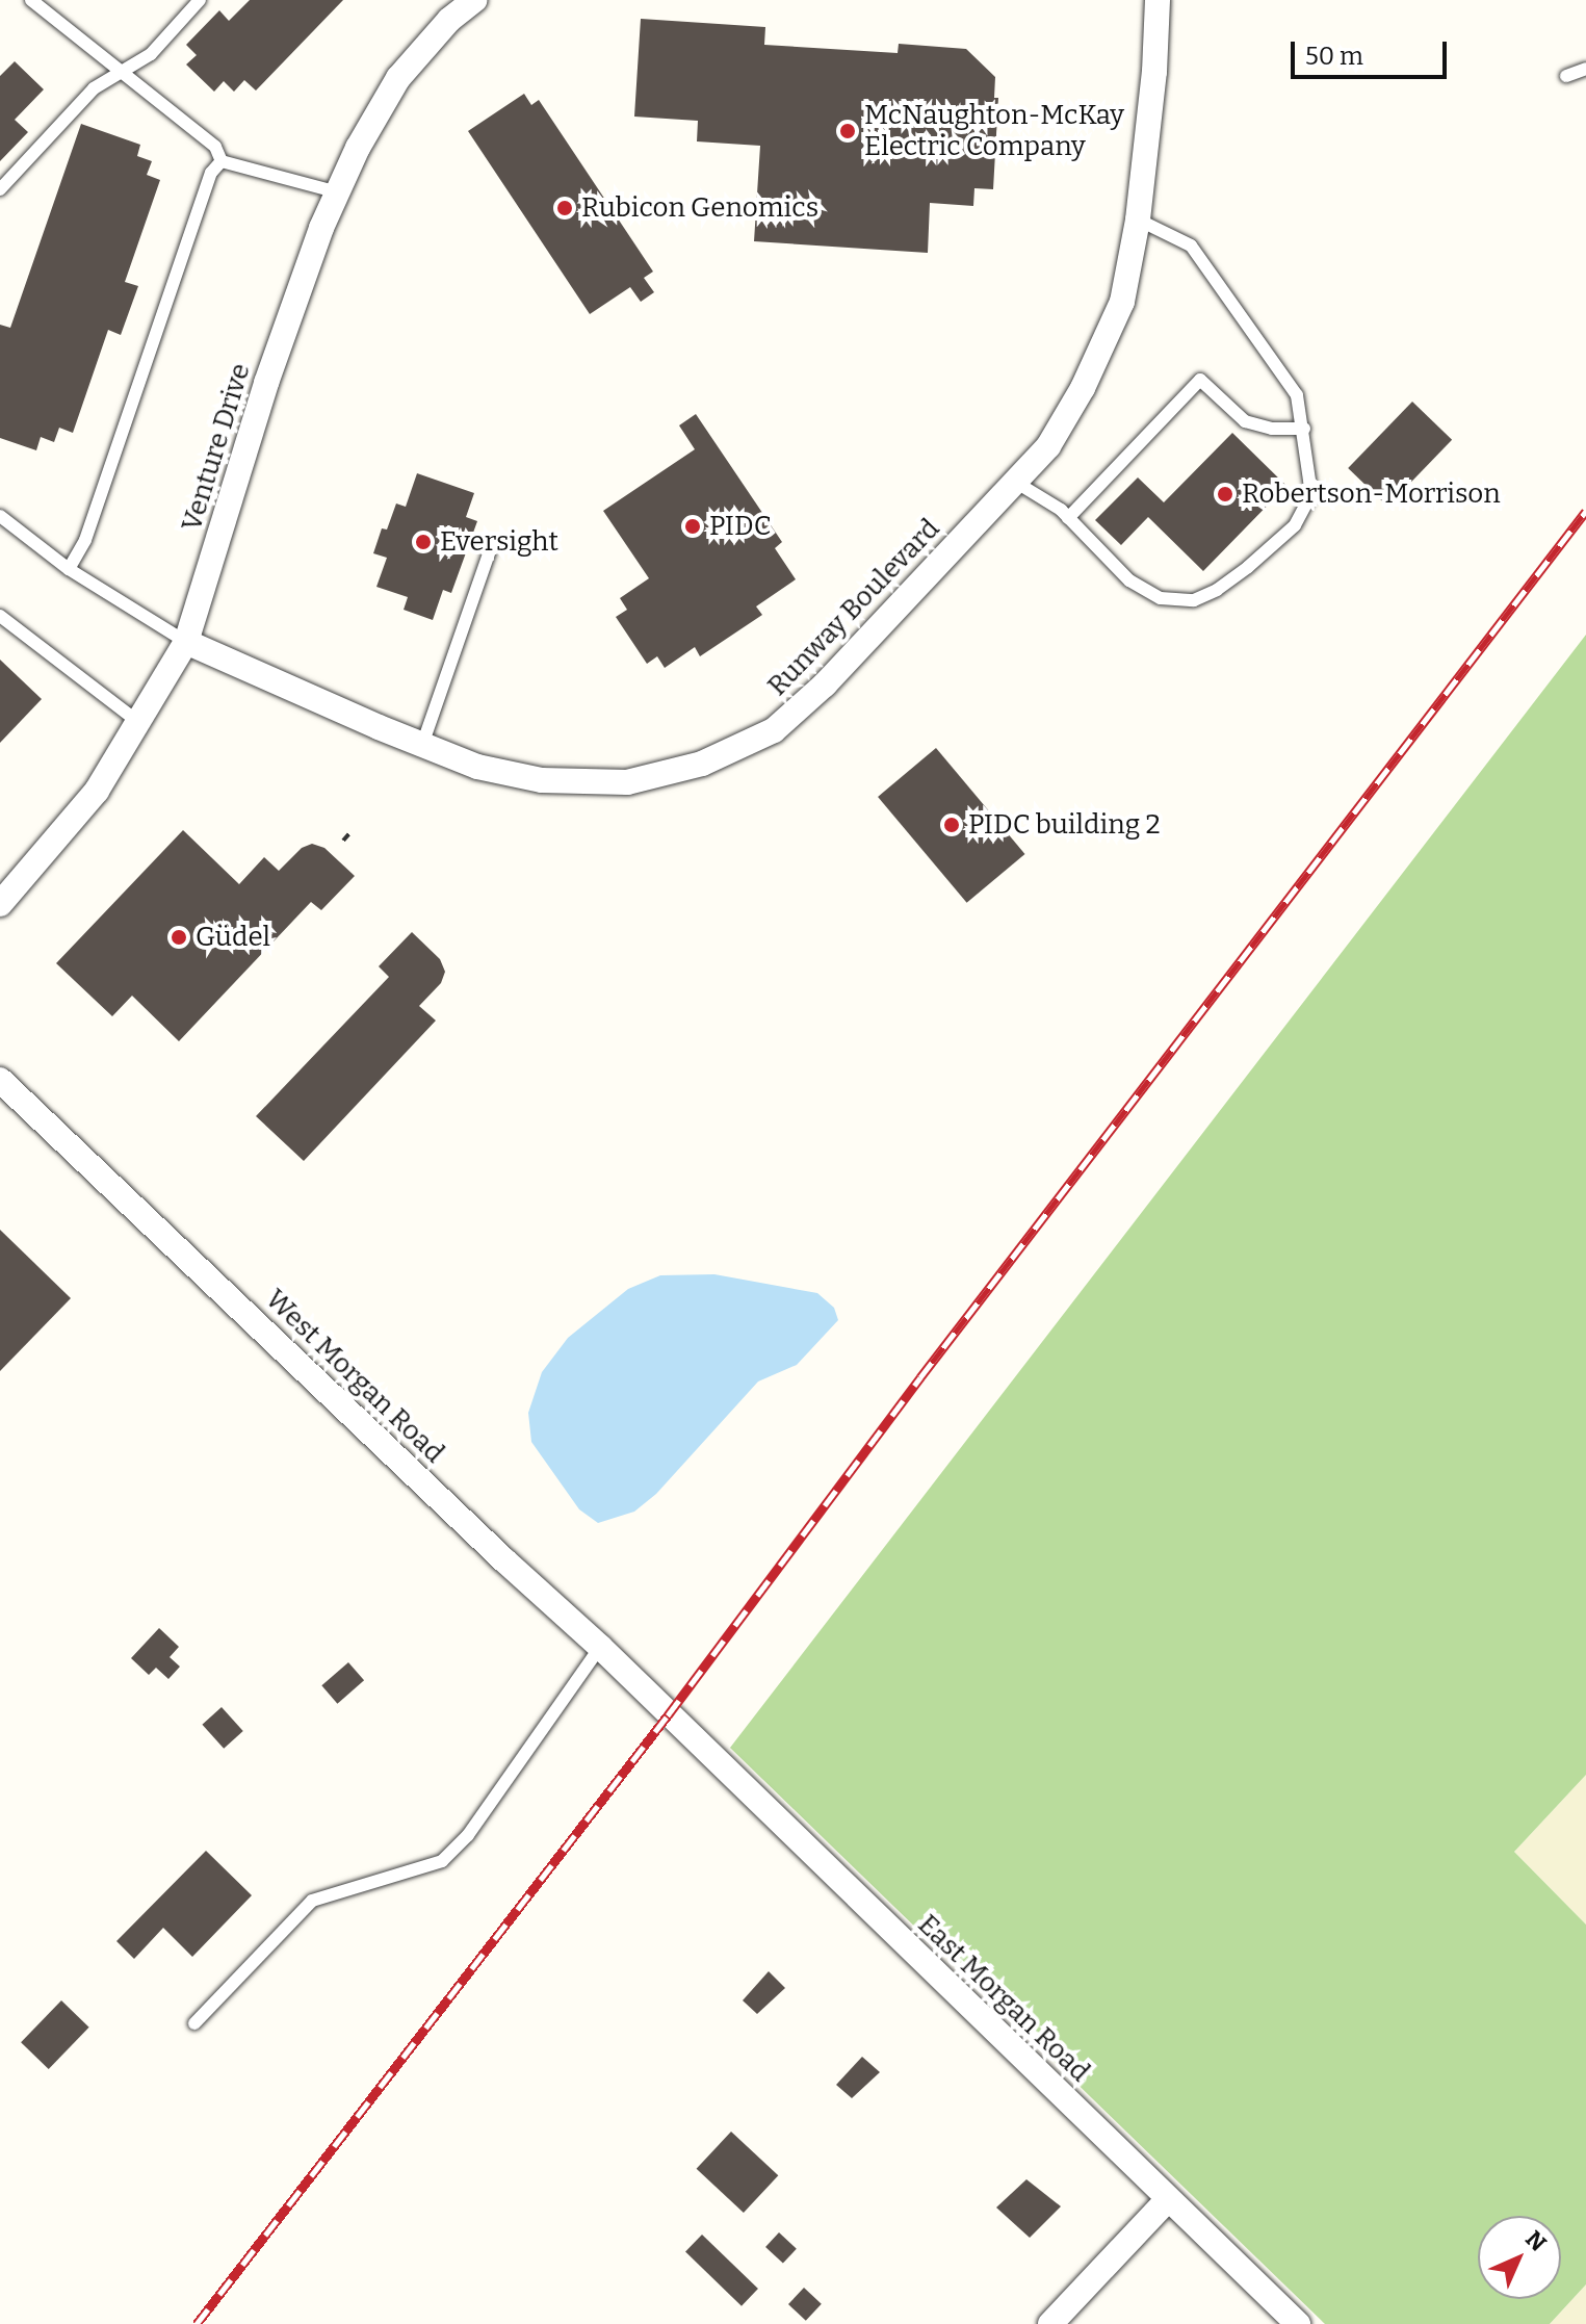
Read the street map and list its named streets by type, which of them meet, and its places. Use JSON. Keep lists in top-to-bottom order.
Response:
{
  "streets": {
    "street": [
      "Venture Drive",
      "Runway Boulevard",
      "West Morgan Road",
      "East Morgan Road"
    ]
  },
  "crossings": [
    ["Venture Drive", "Runway Boulevard"],
    ["West Morgan Road", "East Morgan Road"]
  ],
  "places": [
    "McNaughton-McKay Electric Company",
    "Rubicon Genomics",
    "Robertson-Morrison",
    "PIDC",
    "Eversight",
    "PIDC building 2",
    "Güdel"
  ],
  "scale_bar": "50 m",
  "north": "top right"
}
